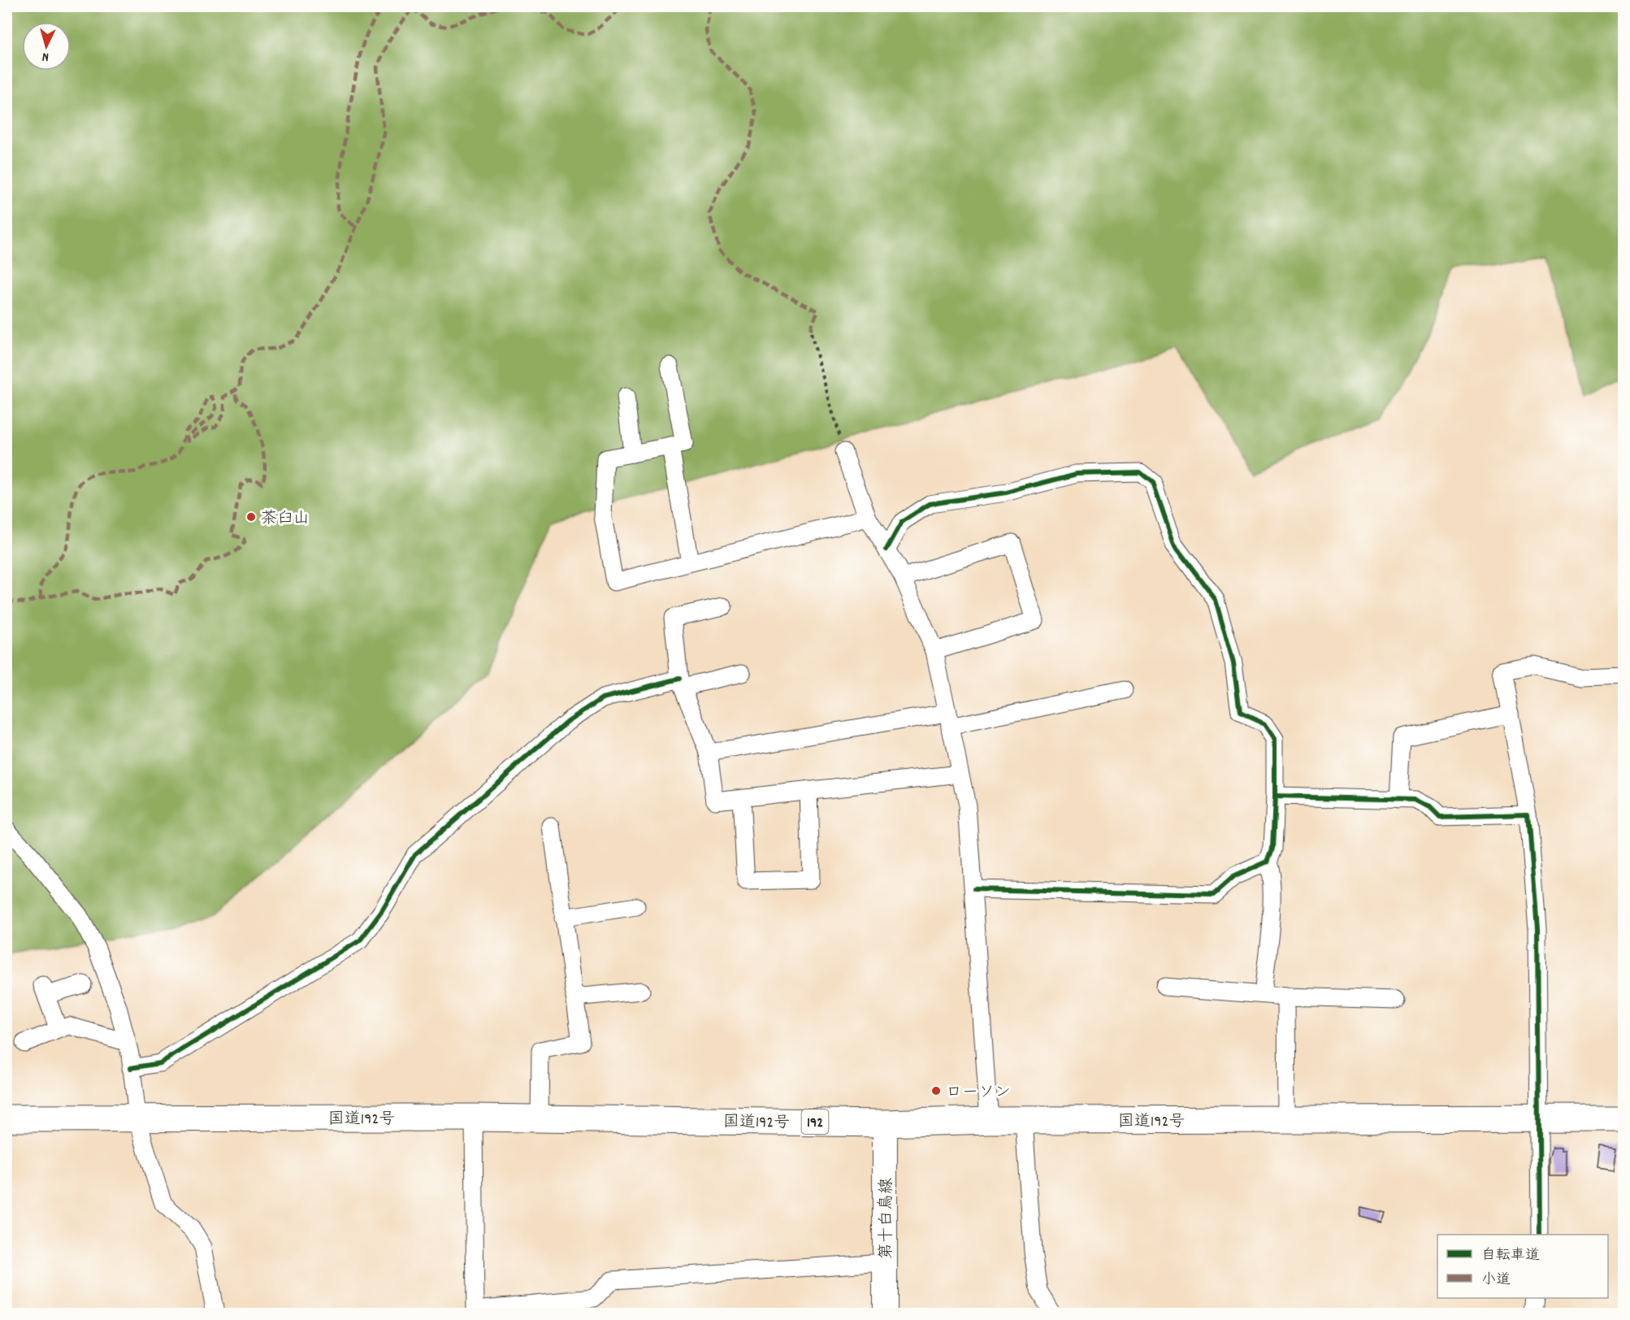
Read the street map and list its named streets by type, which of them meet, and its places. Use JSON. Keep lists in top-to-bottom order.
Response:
{
  "streets": {
    "highway": ["国道192号", "192"],
    "main road": ["第十白鳥線"]
  },
  "crossings": [
    ["国道192号", "第十白鳥線"]
  ],
  "places": ["茶臼山", "ローソン"],
  "legend": ["自転車道", "小道"],
  "north": "bottom"
}
